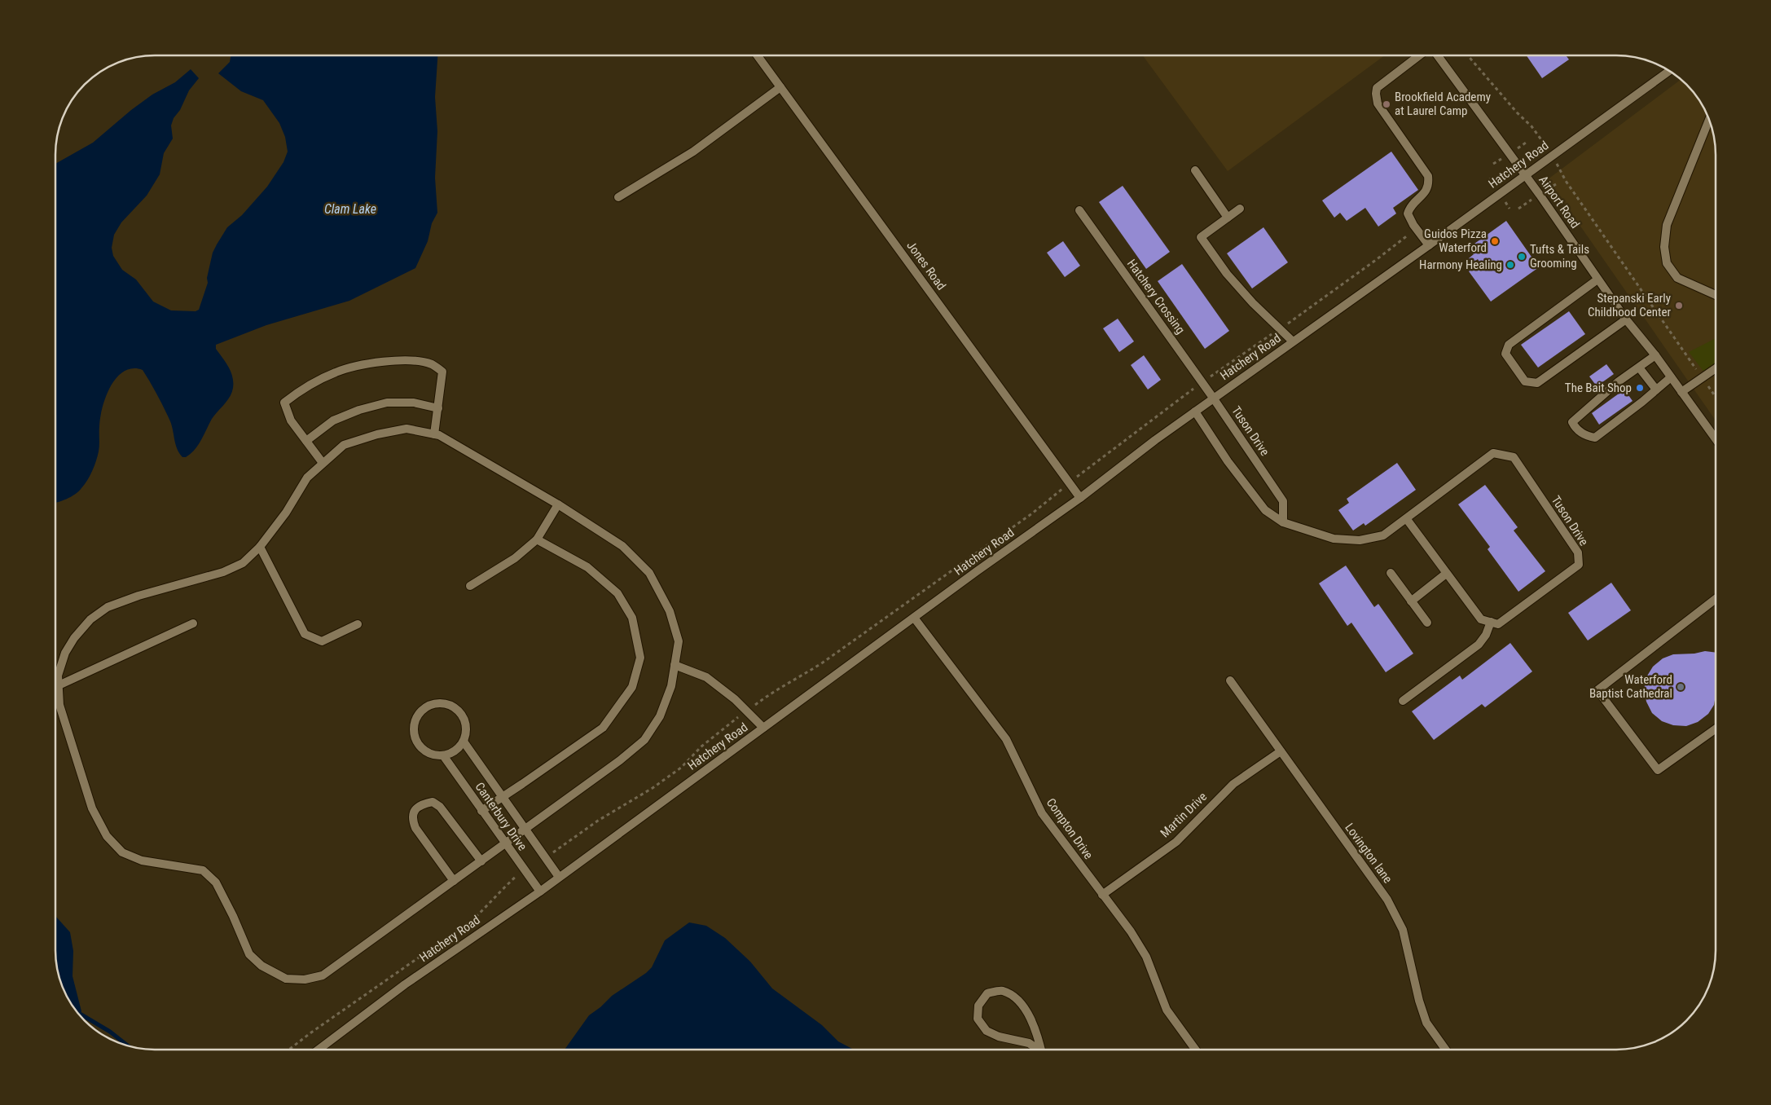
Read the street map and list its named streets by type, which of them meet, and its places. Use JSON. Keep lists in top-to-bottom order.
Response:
{
  "streets": {
    "street": [
      "Hatchery Road",
      "Airport Road",
      "Jones Road",
      "Hatchery Crossing",
      "Tuson Drive",
      "Martin Drive",
      "Canterbury Drive",
      "Compton Drive",
      "Lovington lane"
    ]
  },
  "crossings": [
    ["Hatchery Road", "Airport Road"],
    ["Hatchery Road", "Jones Road"],
    ["Hatchery Road", "Hatchery Crossing"],
    ["Hatchery Road", "Tuson Drive"],
    ["Hatchery Road", "Canterbury Drive"],
    ["Hatchery Road", "Compton Drive"],
    ["Hatchery Crossing", "Tuson Drive"],
    ["Martin Drive", "Compton Drive"],
    ["Martin Drive", "Lovington lane"]
  ],
  "water": ["Clam Lake"],
  "places": [
    "Brookfield Academy at Laurel Camp",
    "Guidos Pizza Waterford",
    "Tufts & Tails Grooming",
    "Harmony Healing",
    "Stepanski Early Childhood Center",
    "The Bait Shop",
    "Waterford Baptist Cathedral"
  ]
}
